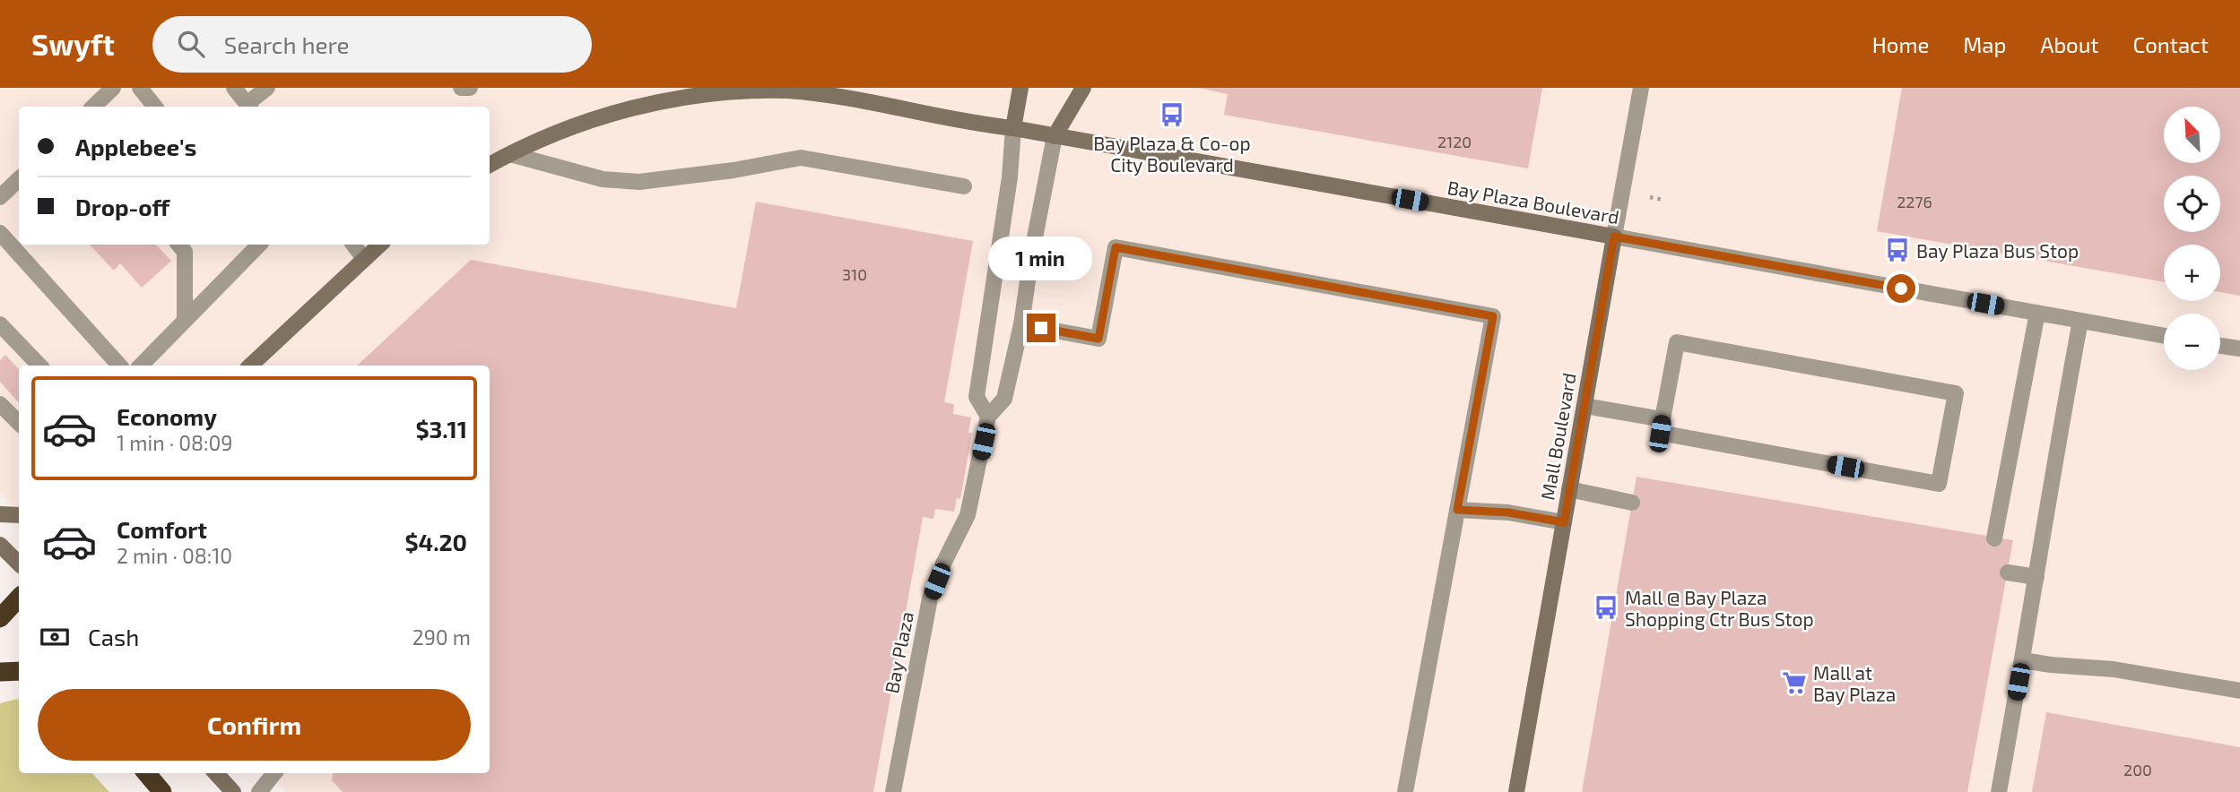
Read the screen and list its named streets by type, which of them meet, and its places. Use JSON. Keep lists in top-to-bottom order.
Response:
{
  "streets": {
    "street": ["Bay Plaza Boulevard", "Mall Boulevard", "Bay Plaza"]
  },
  "crossings": [
    ["Bay Plaza Boulevard", "Mall Boulevard"],
    ["Bay Plaza Boulevard", "Bay Plaza"]
  ],
  "places": {
    "bus stop": ["Bay Plaza & Co-op City Boulevard", "Bay Plaza Bus Stop", "Mall @ Bay Plaza Shopping Ctr Bus Stop"],
    "supermarket": ["Mall at Bay Plaza"]
  },
  "house_numbers": [
    "2120",
    "2276",
    "310",
    "200"
  ],
  "north": "top left",
  "page": {
    "header": "Swyft",
    "search": "Search here",
    "nav": [
      "Home",
      "Map",
      "About",
      "Contact"
    ],
    "map_buttons": ["+", "−"],
    "banner": ["Applebee's", "Drop-off"],
    "bubble": "1 min",
    "list": [
      {
        "name": "Economy",
        "note": "1 min · 08:09",
        "value": "$3.11"
      },
      {
        "name": "Comfort",
        "note": "2 min · 08:10",
        "value": "$4.20"
      }
    ],
    "pay": ["Cash", "290 m"],
    "buttons": "Confirm"
  }
}
